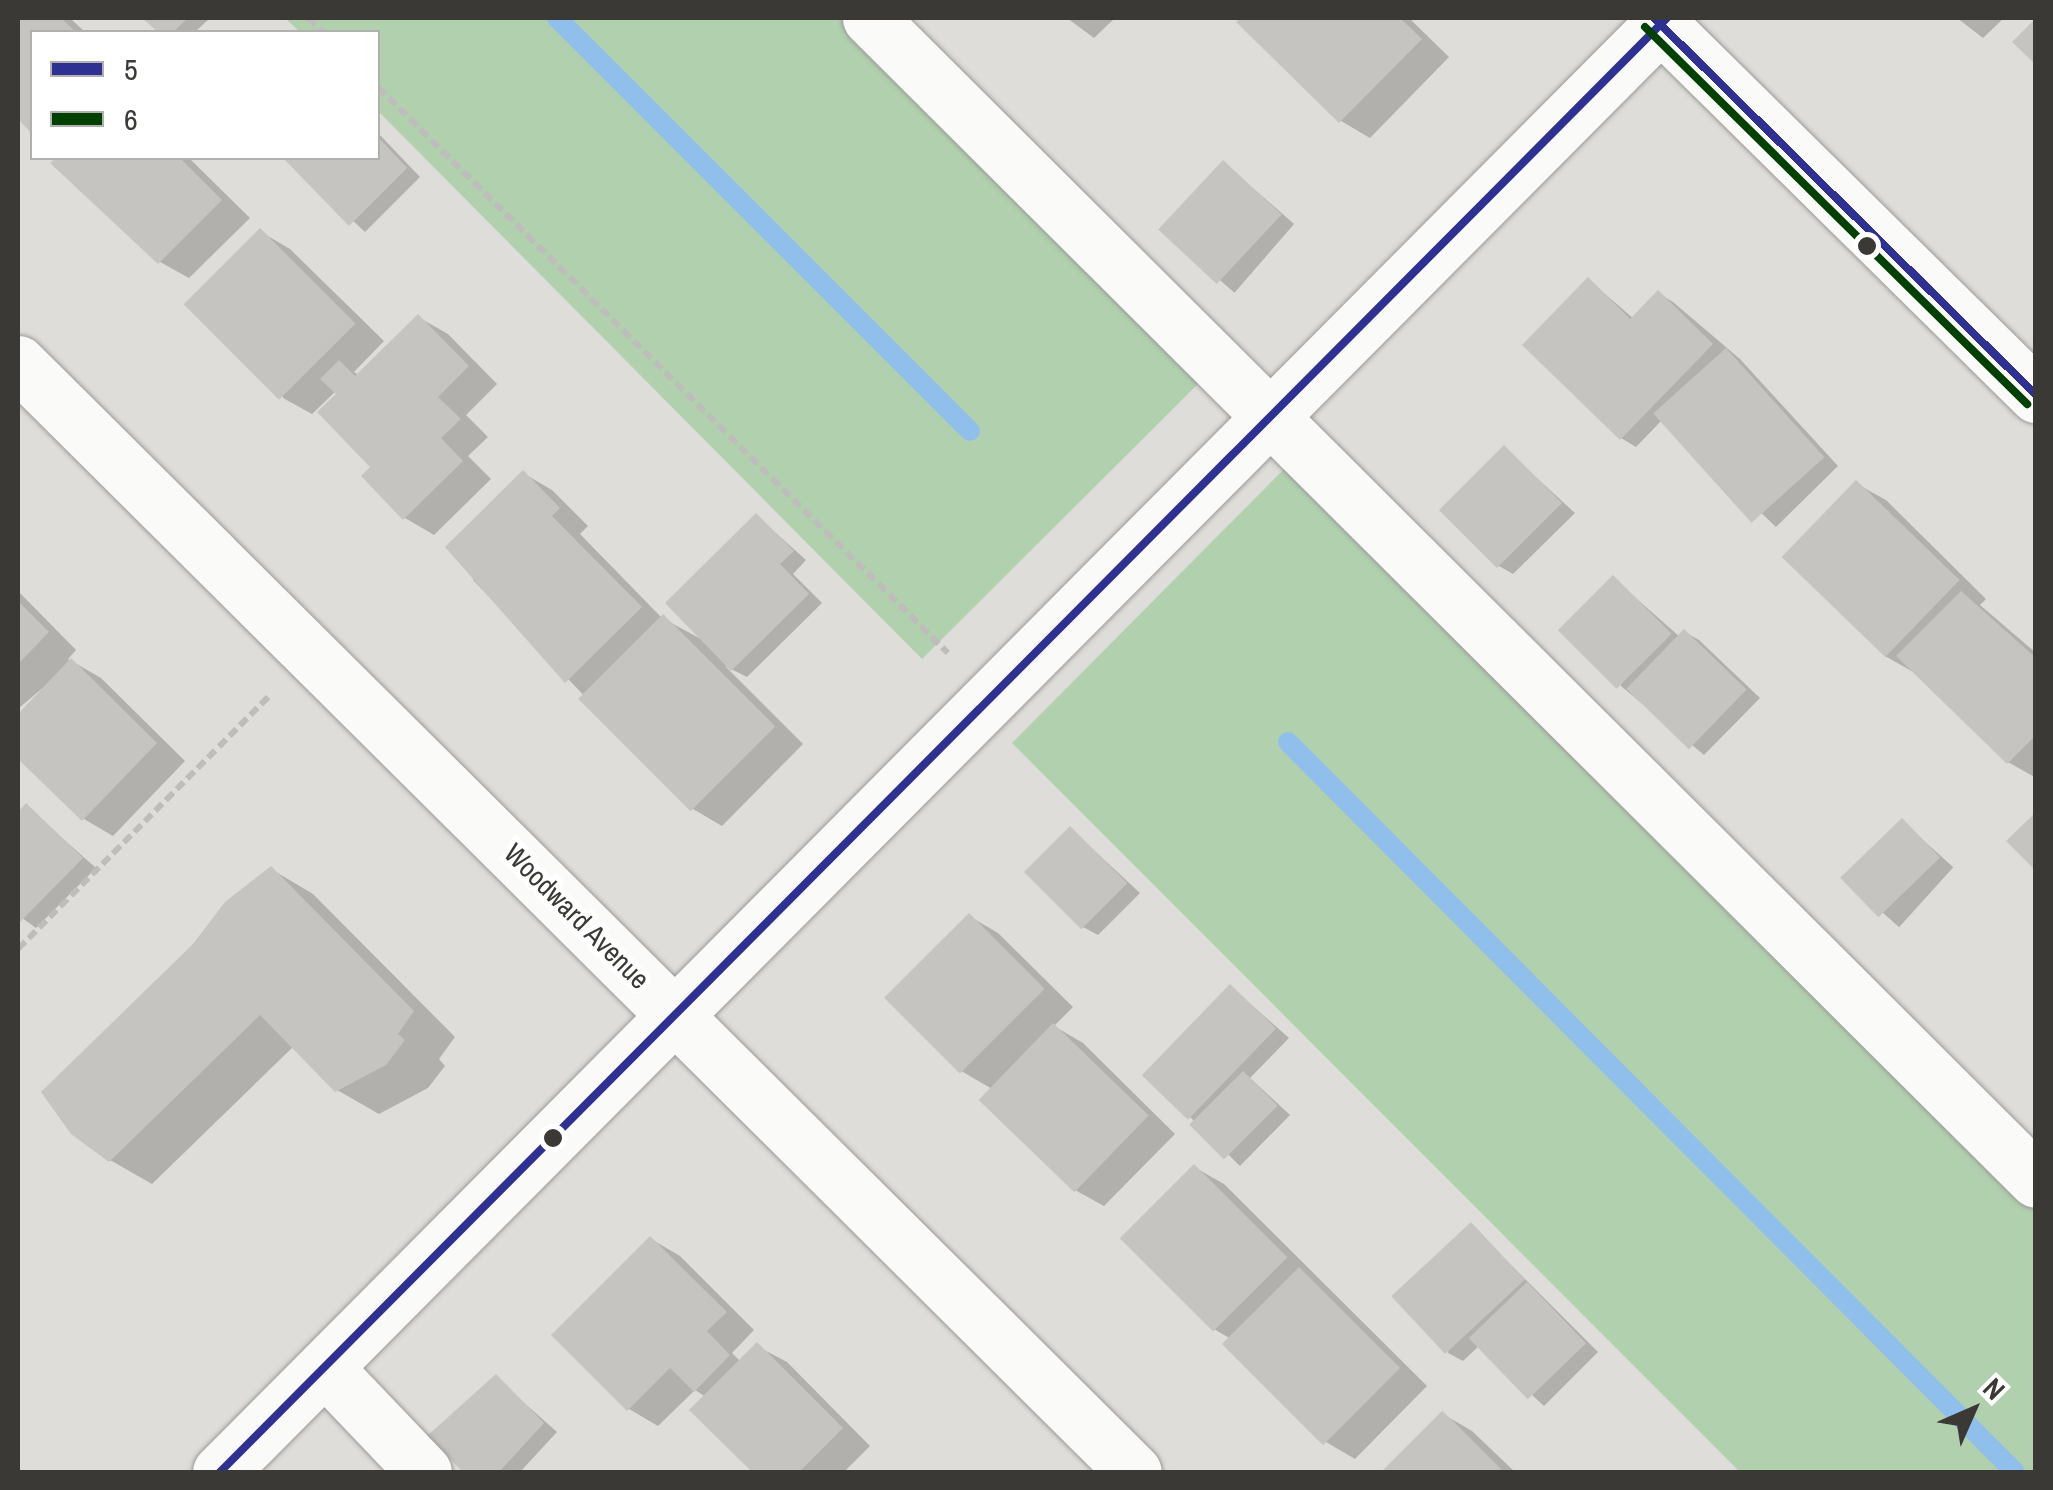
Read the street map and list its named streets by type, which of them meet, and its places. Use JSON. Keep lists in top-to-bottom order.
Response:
{
  "streets": {
    "street": ["Woodward Avenue"]
  },
  "lines": ["transit line 5", "transit line 6"],
  "legend": ["5", "6"],
  "north": "top right"
}
